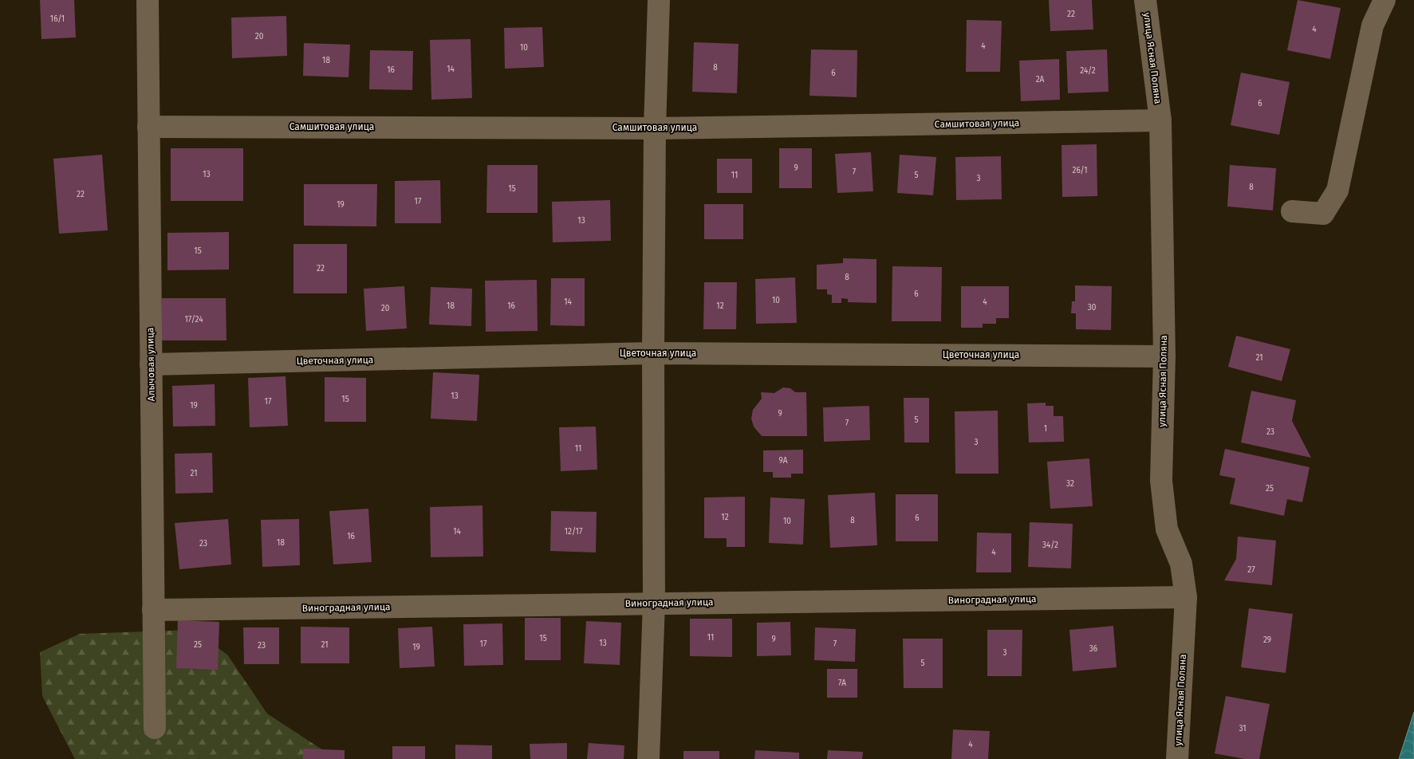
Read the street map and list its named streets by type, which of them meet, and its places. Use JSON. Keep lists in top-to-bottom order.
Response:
{
  "streets": {
    "street": [
      "улица Ясная Поляна",
      "Самшитовая улица",
      "Цветочная улица",
      "Алычовая улица",
      "Виноградная улица"
    ]
  },
  "crossings": [
    ["улица Ясная Поляна", "Самшитовая улица"],
    ["улица Ясная Поляна", "Цветочная улица"],
    ["улица Ясная Поляна", "Виноградная улица"],
    ["Самшитовая улица", "Алычовая улица"],
    ["Цветочная улица", "Алычовая улица"],
    ["Алычовая улица", "Виноградная улица"]
  ],
  "house_numbers": [
    "22",
    "16/1",
    "4",
    "20",
    "4",
    "10",
    "18",
    "8",
    "14",
    "16",
    "24/2",
    "6",
    "2А",
    "6",
    "9",
    "26/1",
    "7",
    "13",
    "11",
    "5",
    "3",
    "8",
    "15",
    "22",
    "17",
    "19",
    "13",
    "15",
    "22",
    "8",
    "6",
    "10",
    "14",
    "4",
    "18",
    "16",
    "12",
    "30",
    "20",
    "17/24",
    "21",
    "13",
    "15",
    "17",
    "19",
    "9",
    "5",
    "7",
    "1",
    "23",
    "3",
    "11",
    "9А",
    "21",
    "32",
    "25",
    "12",
    "6",
    "8",
    "10",
    "14",
    "12/17",
    "16",
    "18",
    "23",
    "34/2",
    "4",
    "27",
    "11",
    "15",
    "9",
    "29",
    "13",
    "17",
    "7",
    "25",
    "21",
    "23",
    "19",
    "36",
    "3",
    "5",
    "7А",
    "31",
    "4"
  ]
}
